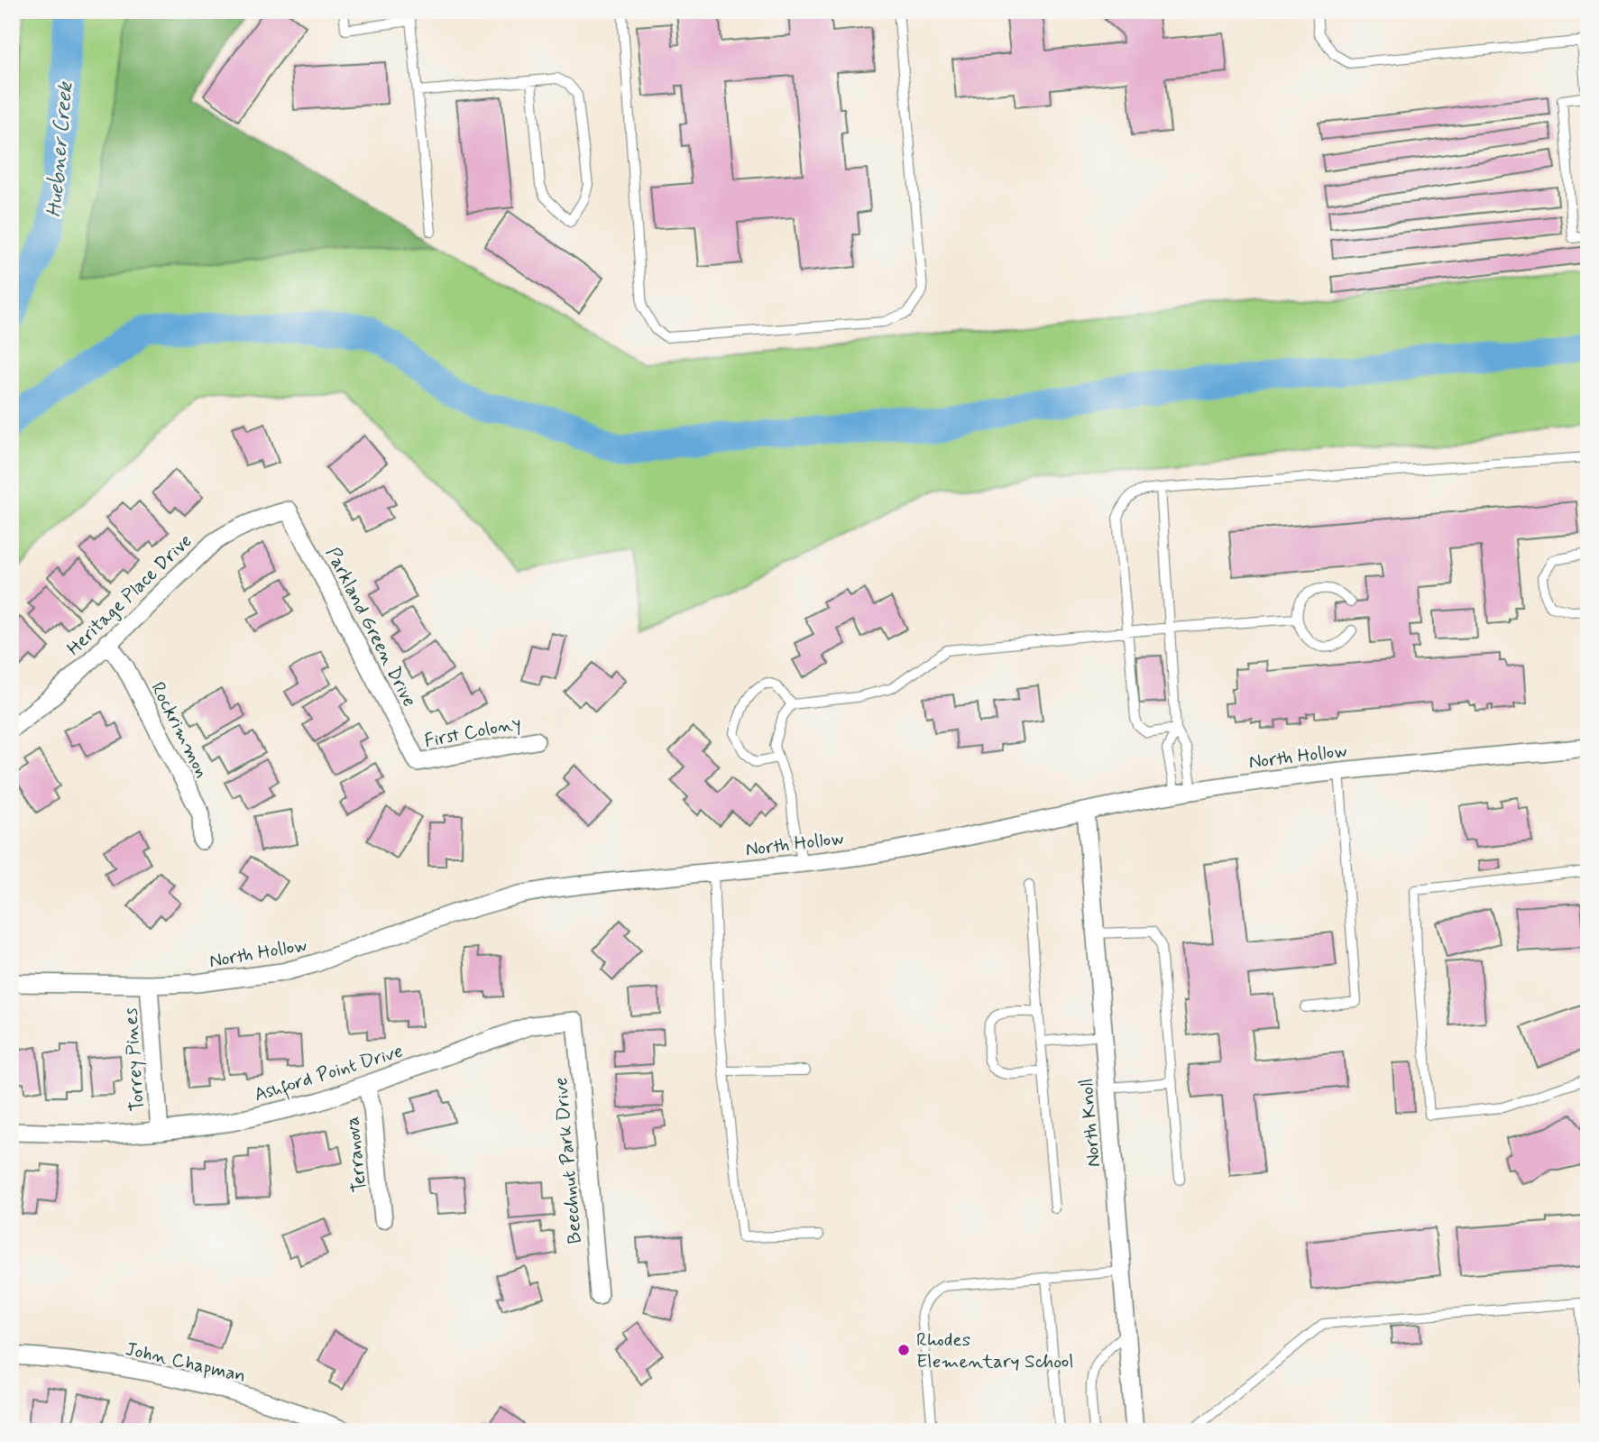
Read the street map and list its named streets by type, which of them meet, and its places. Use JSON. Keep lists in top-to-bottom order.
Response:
{
  "streets": {
    "street": [
      "Heritage Place Drive",
      "Parkland Green Drive",
      "Rockrimmon",
      "First Colony",
      "North Hollow",
      "Torrey Pines",
      "Ashford Point Drive",
      "North Knoll",
      "Terranova",
      "Beechnut Park Drive",
      "John Chapman"
    ]
  },
  "crossings": [
    ["Heritage Place Drive", "Parkland Green Drive"],
    ["Heritage Place Drive", "Rockrimmon"],
    ["Parkland Green Drive", "First Colony"],
    ["North Hollow", "Torrey Pines"],
    ["North Hollow", "North Knoll"],
    ["Torrey Pines", "Ashford Point Drive"],
    ["Ashford Point Drive", "Terranova"],
    ["Ashford Point Drive", "Beechnut Park Drive"]
  ],
  "water": ["Huebner Creek"],
  "places": ["Rhodes Elementary School"]
}
